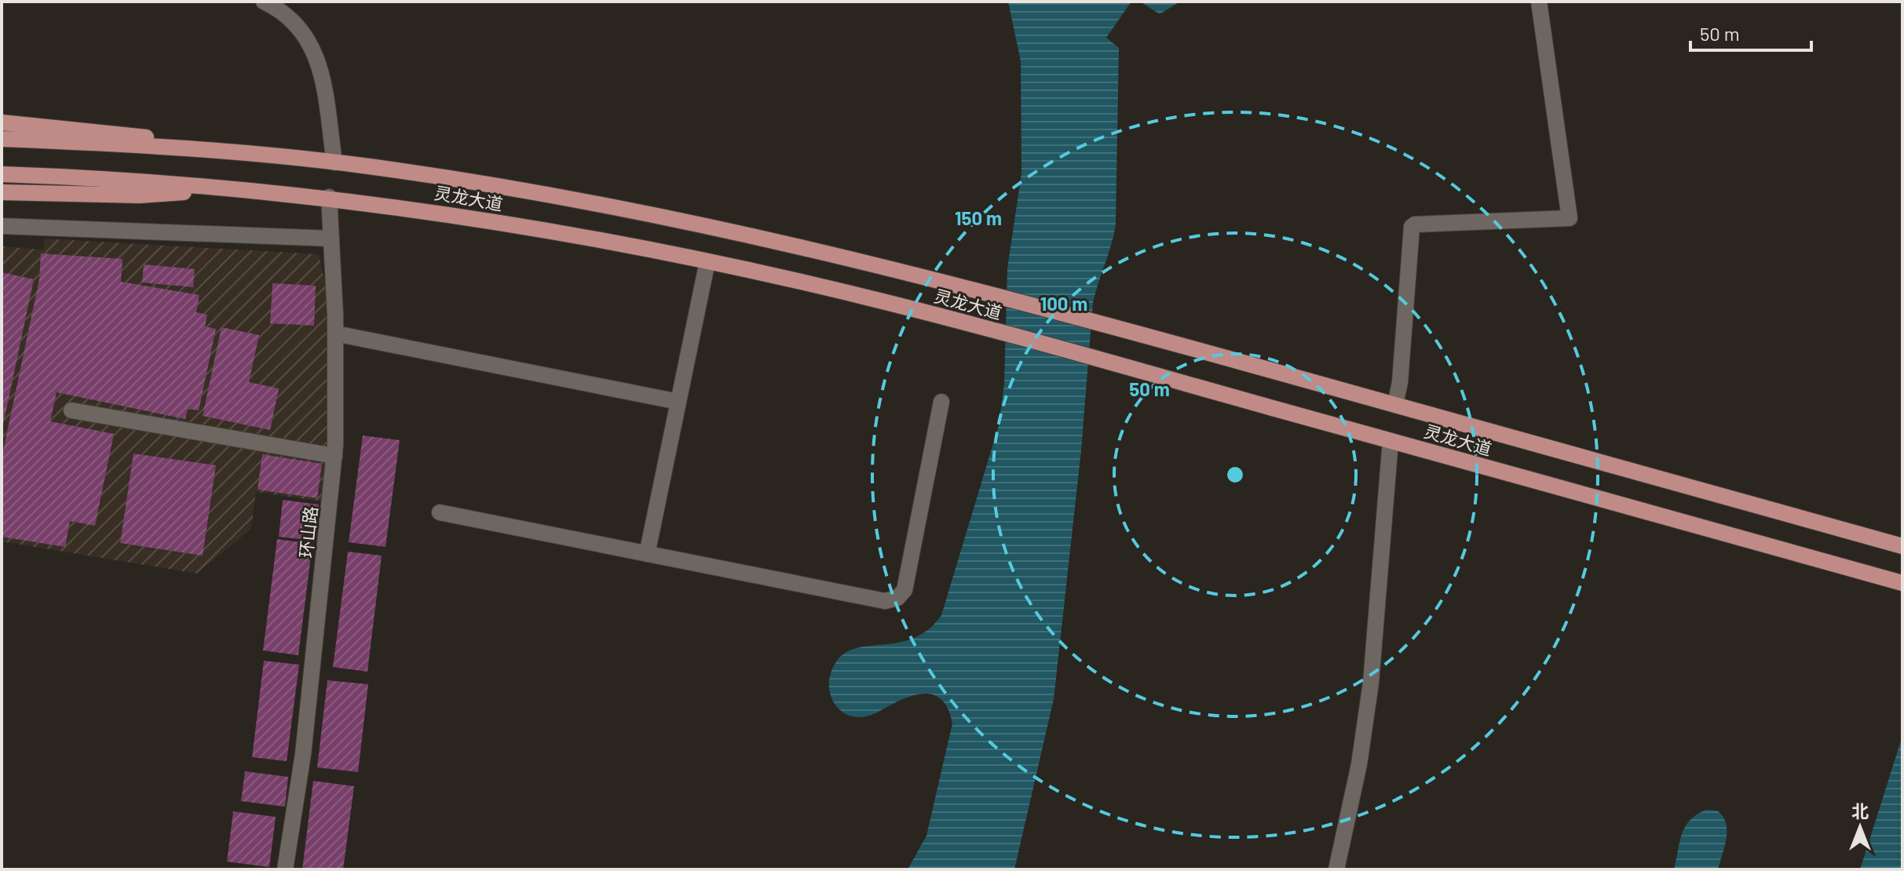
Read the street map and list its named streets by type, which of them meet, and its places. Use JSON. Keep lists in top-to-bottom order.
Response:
{
  "streets": {
    "main road": ["灵龙大道"],
    "street": ["环山路"]
  },
  "crossings": [
    ["灵龙大道", "环山路"]
  ],
  "scale_bar": "50 m",
  "north": "top",
  "rings": ["150 m", "100 m", "50 m"]
}
